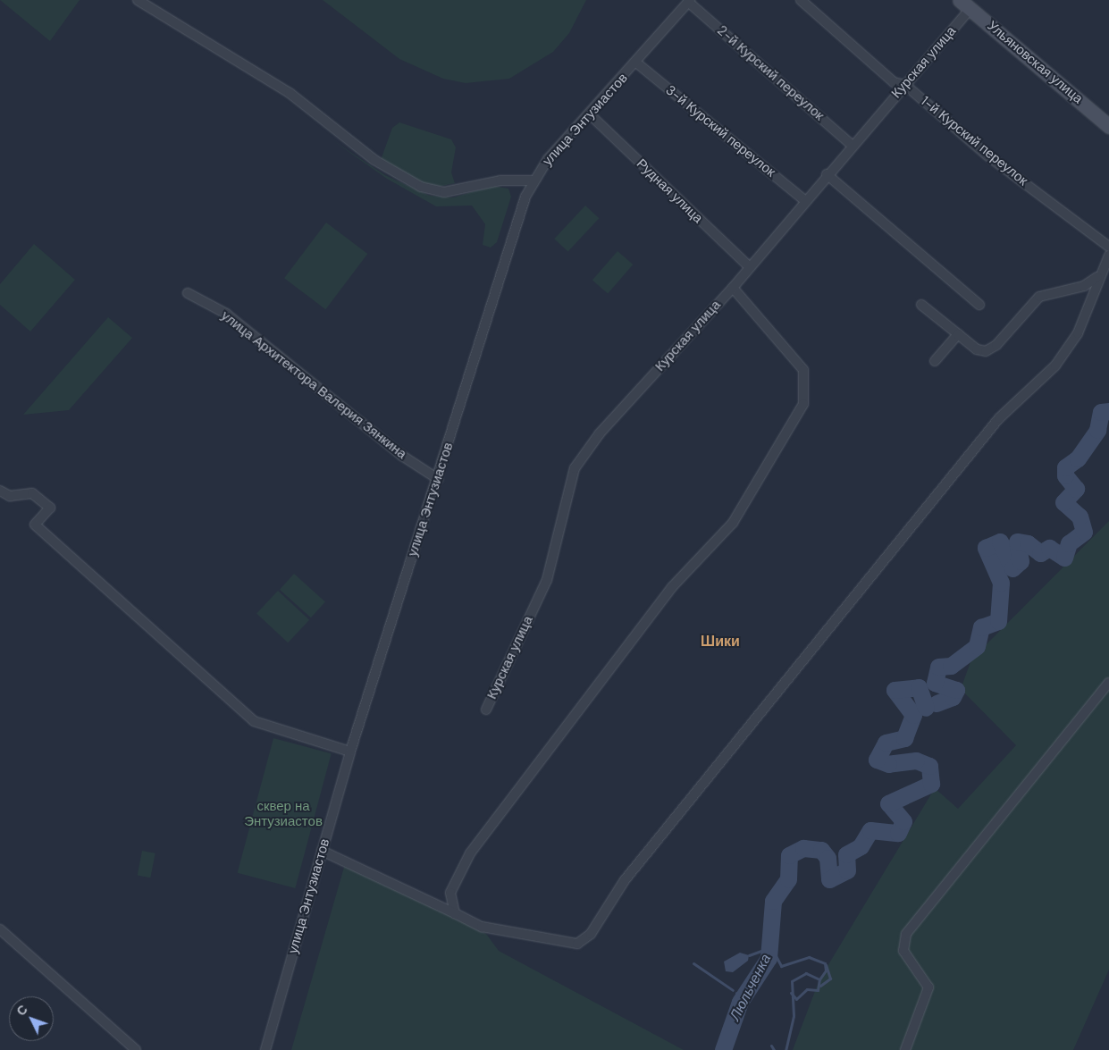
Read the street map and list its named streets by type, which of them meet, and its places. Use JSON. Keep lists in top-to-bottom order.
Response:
{
  "streets": {
    "main road": ["Ульяновская улица"],
    "street": [
      "Курская улица",
      "2-й Курский переулок",
      "улица Энтузиастов",
      "3-й Курский переулок",
      "1-й Курский переулок",
      "Рудная улица",
      "улица Архитектора Валерия Зянкина"
    ]
  },
  "crossings": [
    ["Курская улица", "Ульяновская улица"],
    ["Курская улица", "2-й Курский переулок"],
    ["Курская улица", "3-й Курский переулок"],
    ["Курская улица", "1-й Курский переулок"],
    ["Курская улица", "Рудная улица"],
    ["2-й Курский переулок", "улица Энтузиастов"],
    ["улица Энтузиастов", "3-й Курский переулок"],
    ["улица Энтузиастов", "Рудная улица"],
    ["улица Энтузиастов", "улица Архитектора Валерия Зянкина"]
  ],
  "districts": ["Шики"],
  "water": ["Люльченка"],
  "parks": ["сквер на Энтузиастов"],
  "north": "top left"
}
